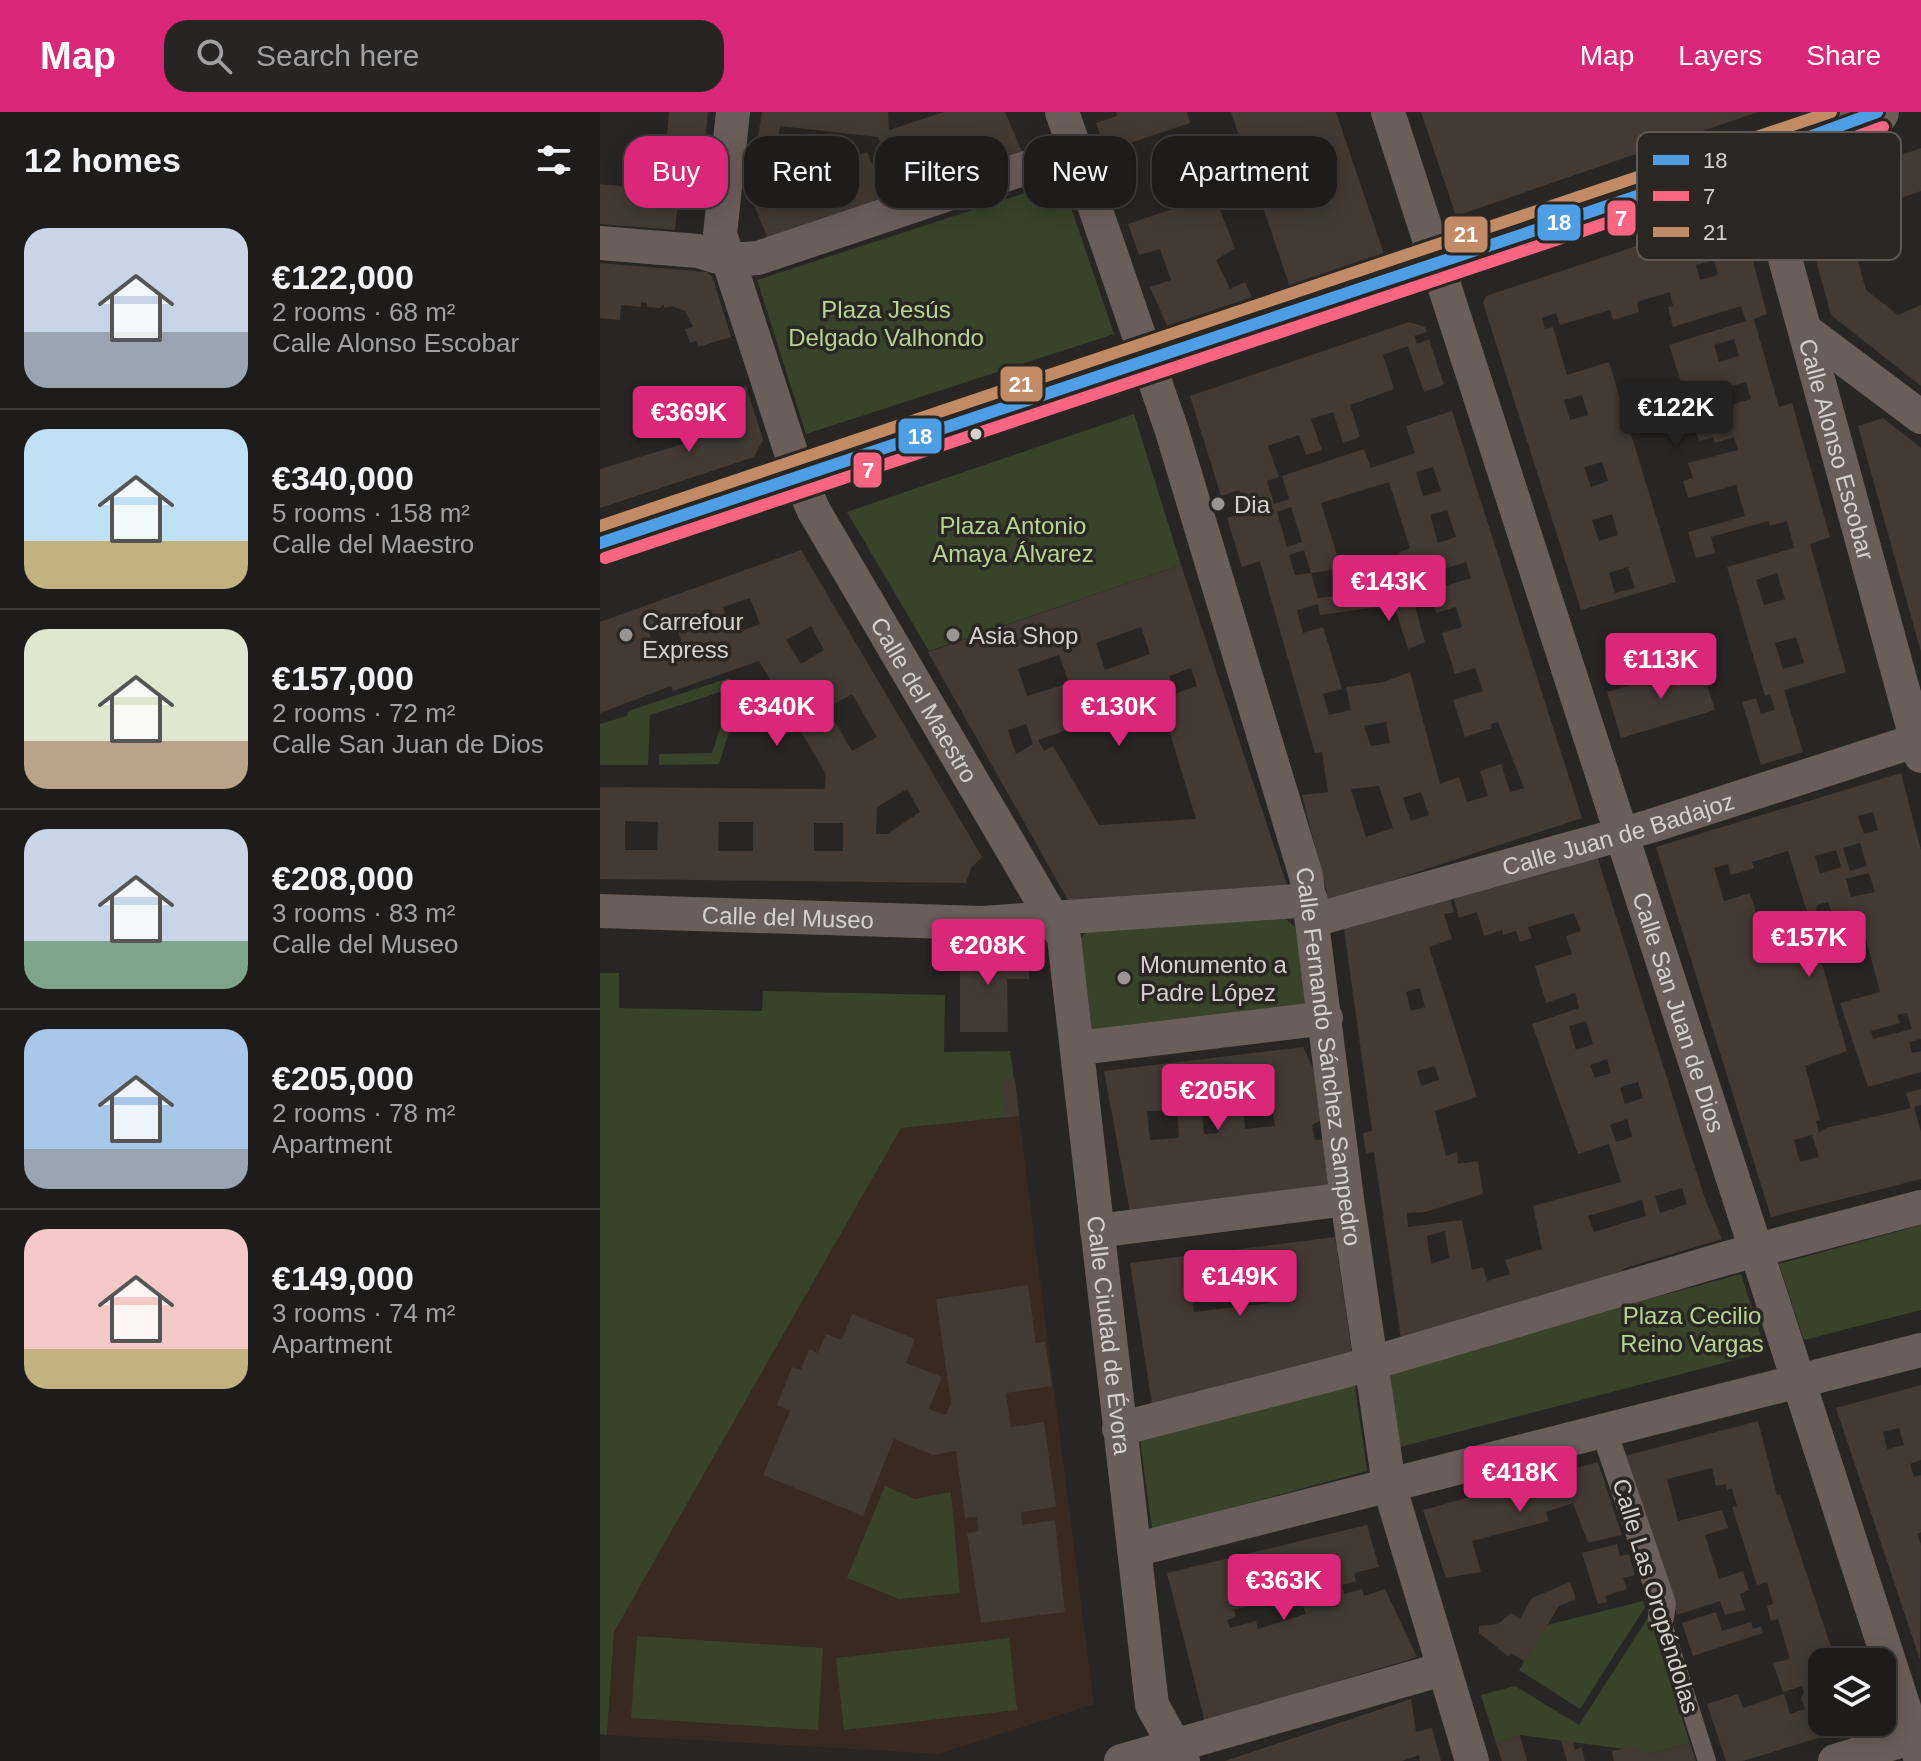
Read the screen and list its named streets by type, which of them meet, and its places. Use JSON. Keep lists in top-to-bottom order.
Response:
{
  "streets": {
    "street": [
      "Calle Alonso Escobar",
      "Calle del Maestro",
      "Calle Juan de Badajoz",
      "Calle del Museo",
      "Calle San Juan de Dios",
      "Calle Fernando Sánchez Sampedro",
      "Calle Ciudad de Évora",
      "Calle Las Oropéndolas"
    ]
  },
  "crossings": [
    ["Calle Alonso Escobar", "Calle Juan de Badajoz"],
    ["Calle del Maestro", "Calle del Museo"],
    ["Calle del Maestro", "Calle Ciudad de Évora"],
    ["Calle Juan de Badajoz", "Calle del Museo"],
    ["Calle Juan de Badajoz", "Calle San Juan de Dios"],
    ["Calle Juan de Badajoz", "Calle Fernando Sánchez Sampedro"],
    ["Calle del Museo", "Calle Fernando Sánchez Sampedro"],
    ["Calle del Museo", "Calle Ciudad de Évora"]
  ],
  "parks": ["Plaza Jesús Delgado Valhondo", "Plaza Antonio Amaya Álvarez", "Plaza Cecilio Reino Vargas"],
  "places": [
    "Dia",
    "Carrefour Express",
    "Asia Shop",
    "Monumento a Padre López"
  ],
  "lines": ["transit line 18", "transit line 21", "transit line 7"],
  "legend": ["18", "7", "21"],
  "page": {
    "header": "Map",
    "search": "Search here",
    "nav": ["Map", "Layers", "Share"],
    "heading": "12 homes",
    "chip": [
      "Buy",
      "Rent",
      "Filters",
      "New",
      "Apartment"
    ],
    "list": [
      {
        "name": "€122,000",
        "note": "2 rooms · 68 m² · Calle Alonso Escobar"
      },
      {
        "name": "€340,000",
        "note": "5 rooms · 158 m² · Calle del Maestro"
      },
      {
        "name": "€157,000",
        "note": "2 rooms · 72 m² · Calle San Juan de Dios"
      },
      {
        "name": "€208,000",
        "note": "3 rooms · 83 m² · Calle del Museo"
      },
      {
        "name": "€205,000",
        "note": "2 rooms · 78 m² · Apartment"
      },
      {
        "name": "€149,000",
        "note": "3 rooms · 74 m² · Apartment"
      }
    ],
    "price": [
      "€122K",
      "€369K",
      "€143K",
      "€113K",
      "€340K",
      "€130K",
      "€157K",
      "€208K",
      "€205K",
      "€149K",
      "€418K",
      "€363K"
    ]
  }
}
